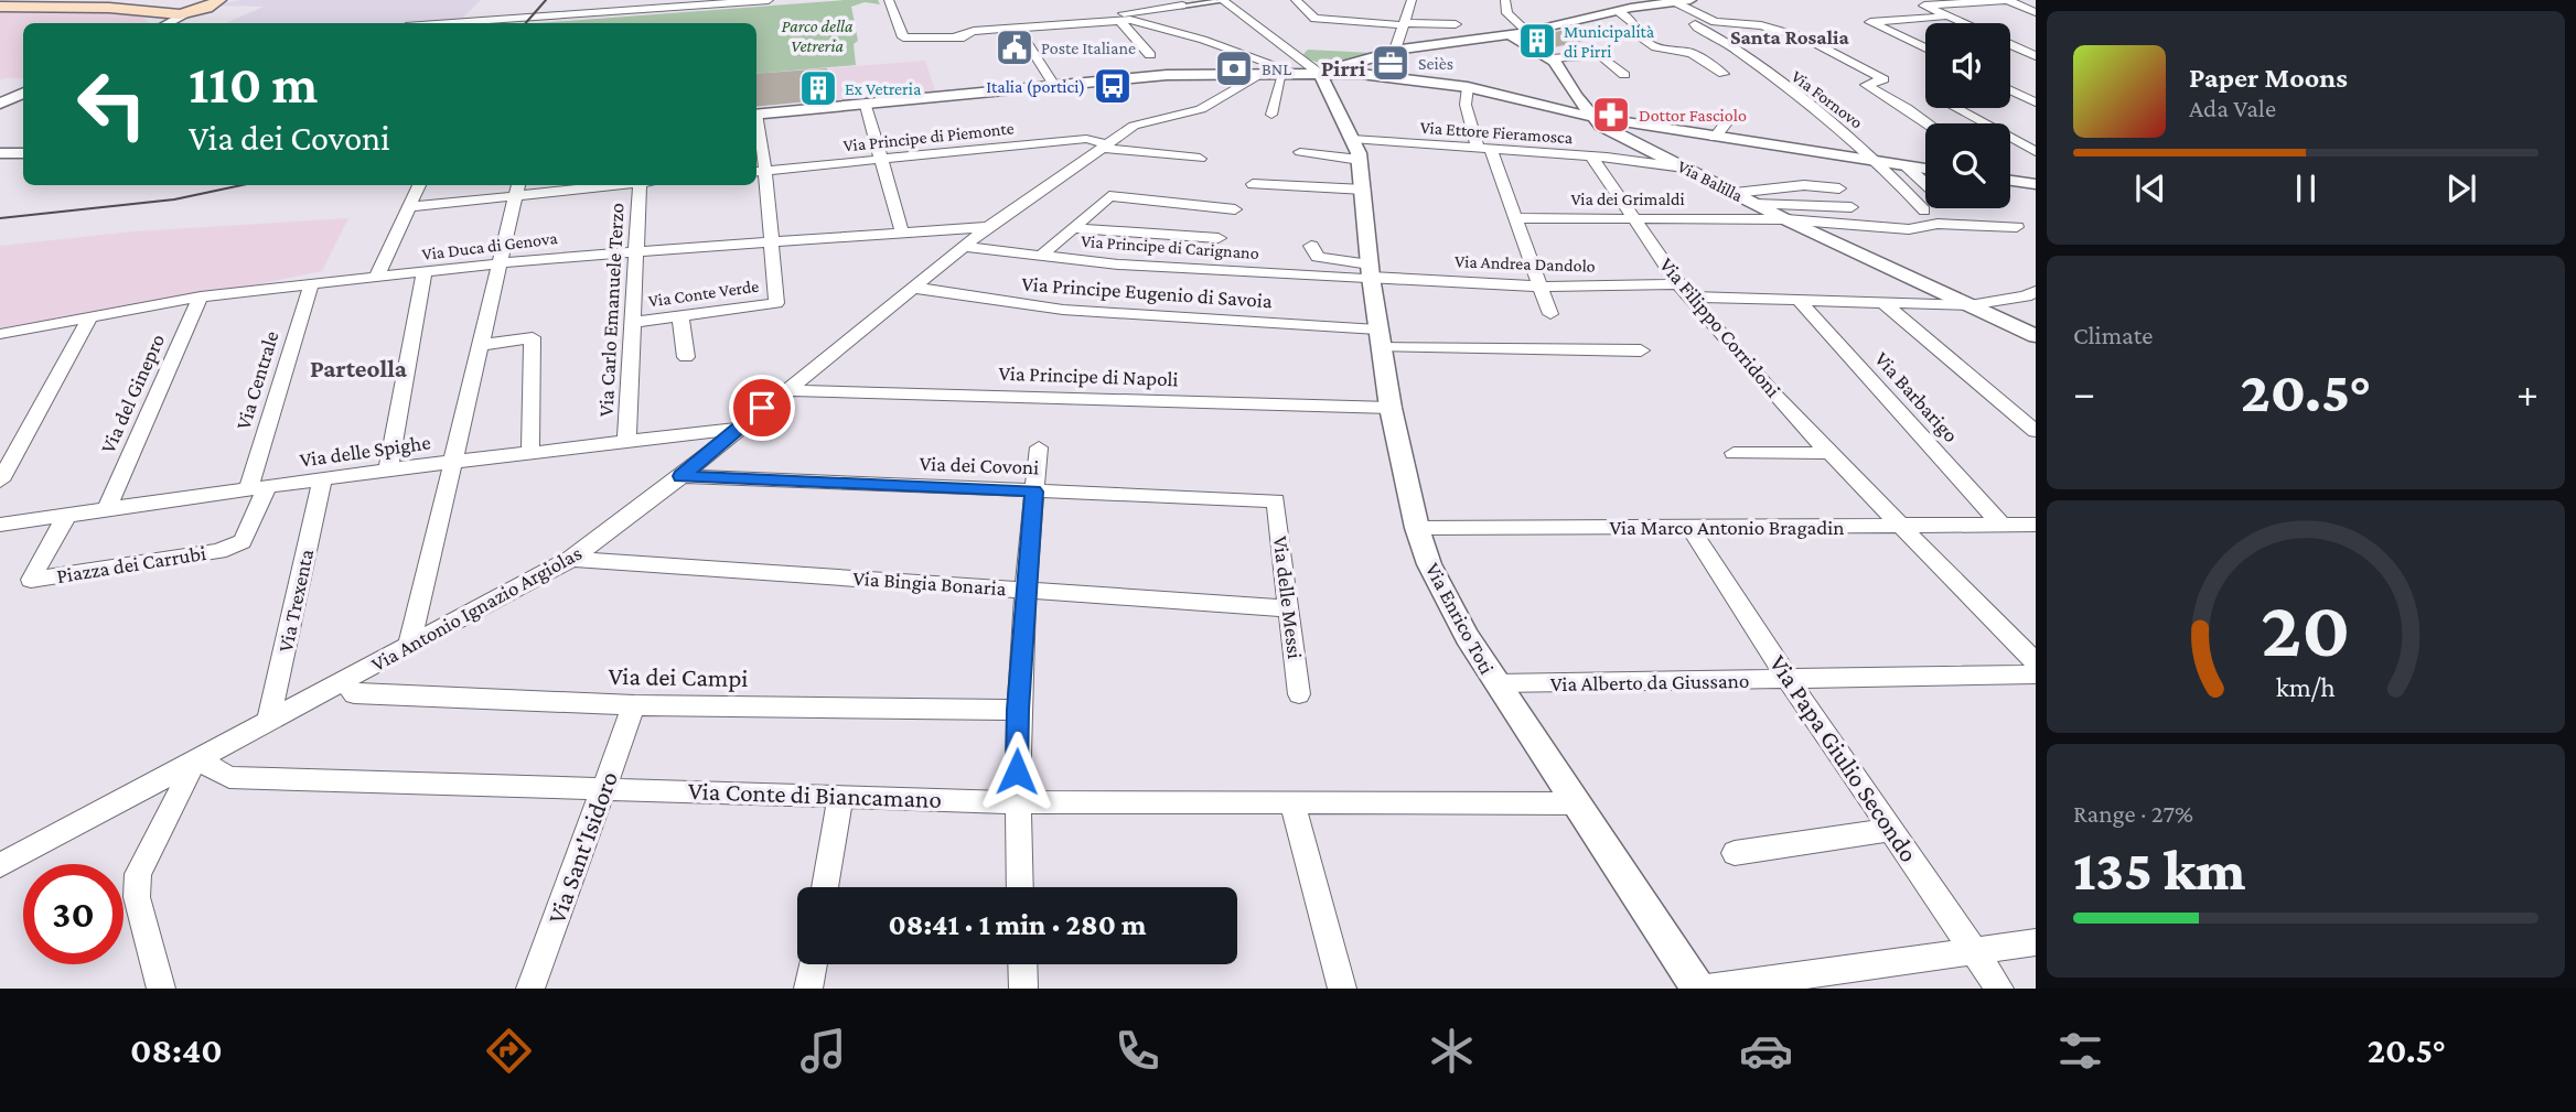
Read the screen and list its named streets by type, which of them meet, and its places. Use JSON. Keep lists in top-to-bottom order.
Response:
{
  "streets": {
    "street": [
      "Via Fornovo",
      "Via Ettore Fieramosca",
      "Via Principe di Piemonte",
      "Via Balilla",
      "Via dei Grimaldi",
      "Via Duca di Genova",
      "Via Principe di Carignano",
      "Via Andrea Dandolo",
      "Via Principe Eugenio di Savoia",
      "Via Conte Verde",
      "Via Carlo Emanuele Terzo",
      "Via Filippo Corridoni",
      "Via Principe di Napoli",
      "Via Centrale",
      "Via del Ginepro",
      "Via Barbarigo",
      "Via delle Spighe",
      "Via dei Covoni",
      "Via Marco Antonio Bragadin",
      "Piazza dei Carrubi",
      "Via Bingia Bonaria",
      "Via delle Messi",
      "Via Trexenta",
      "Via Antonio Ignazio Argiolas",
      "Via Enrico Toti",
      "Via dei Campi",
      "Via Alberto da Giussano",
      "Via Papa Giulio Secondo",
      "Via Conte di Biancamano",
      "Via Sant'Isidoro"
    ]
  },
  "crossings": [
    ["Via Ettore Fieramosca", "Via Balilla"],
    ["Via Ettore Fieramosca", "Via Filippo Corridoni"],
    ["Via Ettore Fieramosca", "Via Enrico Toti"],
    ["Via Principe di Piemonte", "Via Conte Verde"],
    ["Via Principe di Piemonte", "Via Antonio Ignazio Argiolas"],
    ["Via Balilla", "Via dei Grimaldi"],
    ["Via Balilla", "Via Andrea Dandolo"],
    ["Via dei Grimaldi", "Via Filippo Corridoni"],
    ["Via Duca di Genova", "Via Conte Verde"],
    ["Via Duca di Genova", "Via Carlo Emanuele Terzo"],
    ["Via Duca di Genova", "Via Centrale"],
    ["Via Duca di Genova", "Via del Ginepro"],
    ["Via Duca di Genova", "Via Antonio Ignazio Argiolas"],
    ["Via Principe di Carignano", "Via Andrea Dandolo"],
    ["Via Principe di Carignano", "Via Antonio Ignazio Argiolas"],
    ["Via Principe di Carignano", "Via Enrico Toti"],
    ["Via Andrea Dandolo", "Via Filippo Corridoni"],
    ["Via Andrea Dandolo", "Via Barbarigo"],
    ["Via Andrea Dandolo", "Via Enrico Toti"],
    ["Via Principe Eugenio di Savoia", "Via Antonio Ignazio Argiolas"],
    ["Via Principe Eugenio di Savoia", "Via Enrico Toti"],
    ["Via Conte Verde", "Via Carlo Emanuele Terzo"],
    ["Via Carlo Emanuele Terzo", "Via delle Spighe"],
    ["Via Filippo Corridoni", "Via Marco Antonio Bragadin"],
    ["Via Principe di Napoli", "Via Antonio Ignazio Argiolas"],
    ["Via Principe di Napoli", "Via Enrico Toti"],
    ["Via Centrale", "Via delle Spighe"],
    ["Via Centrale", "Piazza dei Carrubi"],
    ["Via del Ginepro", "Via delle Spighe"],
    ["Via Barbarigo", "Via Marco Antonio Bragadin"],
    ["Via delle Spighe", "Piazza dei Carrubi"],
    ["Via delle Spighe", "Via Trexenta"],
    ["Via delle Spighe", "Via Antonio Ignazio Argiolas"],
    ["Via dei Covoni", "Via delle Messi"],
    ["Via dei Covoni", "Via Antonio Ignazio Argiolas"],
    ["Via Marco Antonio Bragadin", "Via Enrico Toti"],
    ["Via Marco Antonio Bragadin", "Via Papa Giulio Secondo"],
    ["Via Bingia Bonaria", "Via delle Messi"],
    ["Via Bingia Bonaria", "Via Antonio Ignazio Argiolas"],
    ["Via Trexenta", "Via Antonio Ignazio Argiolas"],
    ["Via Antonio Ignazio Argiolas", "Via dei Campi"],
    ["Via Antonio Ignazio Argiolas", "Via Conte di Biancamano"],
    ["Via Enrico Toti", "Via Alberto da Giussano"],
    ["Via Enrico Toti", "Via Conte di Biancamano"],
    ["Via dei Campi", "Via Sant'Isidoro"],
    ["Via Alberto da Giussano", "Via Papa Giulio Secondo"],
    ["Via Conte di Biancamano", "Via Sant'Isidoro"]
  ],
  "districts": ["Santa Rosalia", "Pirri", "Parteolla"],
  "parks": ["Parco della Vetreria"],
  "places": {
    "building": ["Municipalità di Pirri", "Ex Vetreria"],
    "public building": ["Poste Italiane"],
    "office": ["Seiès"],
    "bank": ["BNL"],
    "bus stop": ["Italia (portici)"],
    "pharmacy": ["Dottor Fasciolo"]
  },
  "page": {
    "turn": ["110 m", "Via dei Covoni"],
    "song": ["Paper Moons", "Ada Vale"],
    "tile": [
      "Climate",
      ["Range · 27%", "135 km"]
    ],
    "heat": ["−", "20.5°", "+"],
    "limit": "30",
    "trip": "08:41 · 1 min · 280 m",
    "tabs": ["08:40", "20.5°"],
    "gauge": ["20", "km/h"]
  }
}
